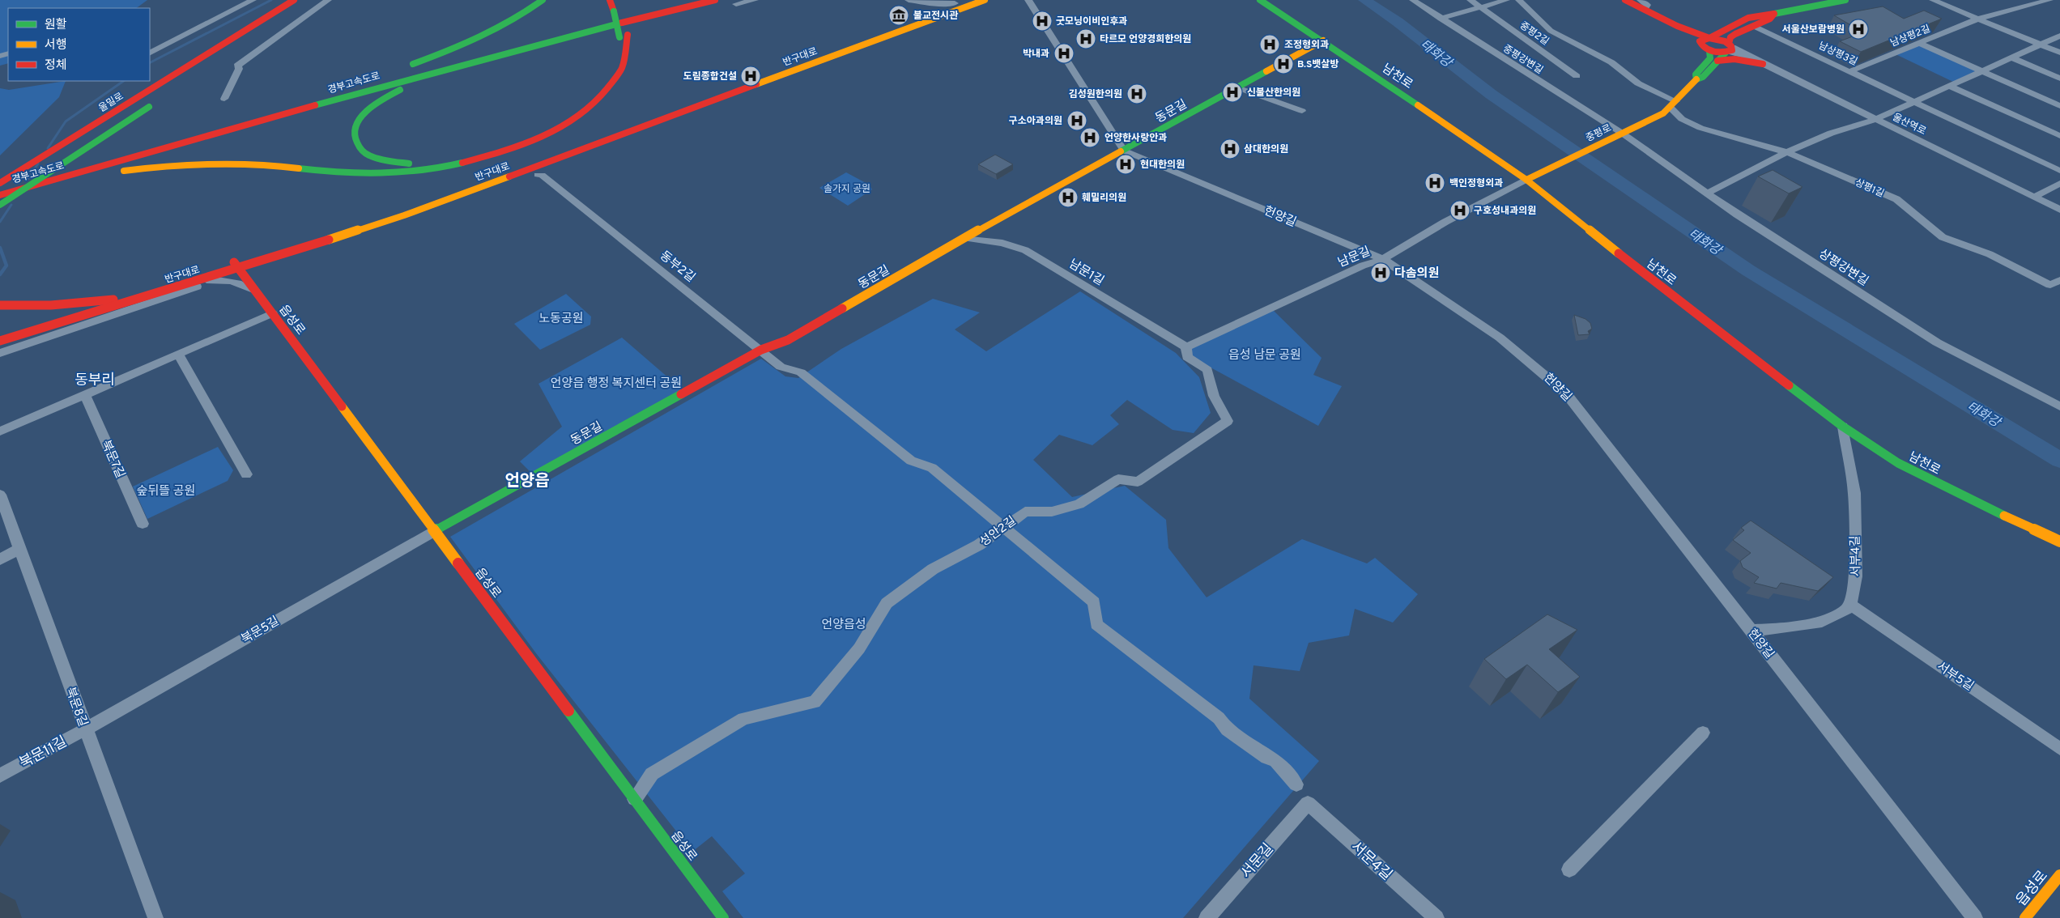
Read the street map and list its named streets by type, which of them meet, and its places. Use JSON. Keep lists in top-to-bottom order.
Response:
{
  "streets": {
    "main road": [
      "반구대로",
      "남천로",
      "경부고속도로",
      "울밀로",
      "동문길",
      "중평로",
      "읍성로"
    ],
    "street": [
      "중평2길",
      "남상평2길",
      "남상평3길",
      "중평강변길",
      "울산역로",
      "상평1길",
      "헌양길",
      "남문길",
      "동부2길",
      "상평강변길",
      "남문1길",
      "북문7길",
      "성안2길",
      "서부4길",
      "북문5길",
      "서부5길",
      "북문8길",
      "북문11길",
      "서문길",
      "서문4길"
    ]
  },
  "crossings": [
    ["중평2길", "중평로"],
    ["중평2길", "상평1길"],
    ["남상평2길", "남상평3길"],
    ["반구대로", "읍성로"],
    ["중평강변길", "중평로"],
    ["중평강변길", "상평강변길"],
    ["남천로", "동문길"],
    ["남천로", "중평로"],
    ["남천로", "남문길"],
    ["남천로", "서부4길"],
    ["경부고속도로", "울밀로"],
    ["동문길", "헌양길"],
    ["동문길", "동부2길"],
    ["동문길", "남문1길"],
    ["동문길", "읍성로"],
    ["동문길", "북문5길"],
    ["중평로", "상평1길"],
    ["중평로", "남문길"],
    ["중평로", "상평강변길"],
    ["헌양길", "남문길"],
    ["남문길", "남문1길"],
    ["남문길", "성안2길"],
    ["동부2길", "성안2길"],
    ["남문1길", "성안2길"],
    ["읍성로", "성안2길"],
    ["읍성로", "북문5길"],
    ["서부4길", "서부5길"],
    ["북문5길", "북문8길"],
    ["북문5길", "북문11길"],
    ["북문8길", "북문11길"],
    ["서문길", "서문4길"]
  ],
  "districts": ["동부리", "언양읍"],
  "water": ["태화강"],
  "parks": [
    "솔가지 공원",
    "노동공원",
    "읍성 남문 공원",
    "언양읍 행정 복지센터 공원",
    "숲뒤뜰 공원",
    "언양읍성"
  ],
  "places": {
    "museum": ["불교전시관"],
    "hospital": [
      "굿모닝이비인후과",
      "서울산보람병원",
      "타르모 언양경희한의원",
      "조정형외과",
      "박내과",
      "B.S뱃살방",
      "도림종합건설",
      "신불산한의원",
      "김성원한의원",
      "구소아과의원",
      "언양한사랑안과",
      "삼대한의원",
      "현대한의원",
      "백인정형외과",
      "훼밀리의원",
      "구호성내과의원",
      "다솜의원"
    ]
  },
  "legend": ["원활", "서행", "정체"]
}
